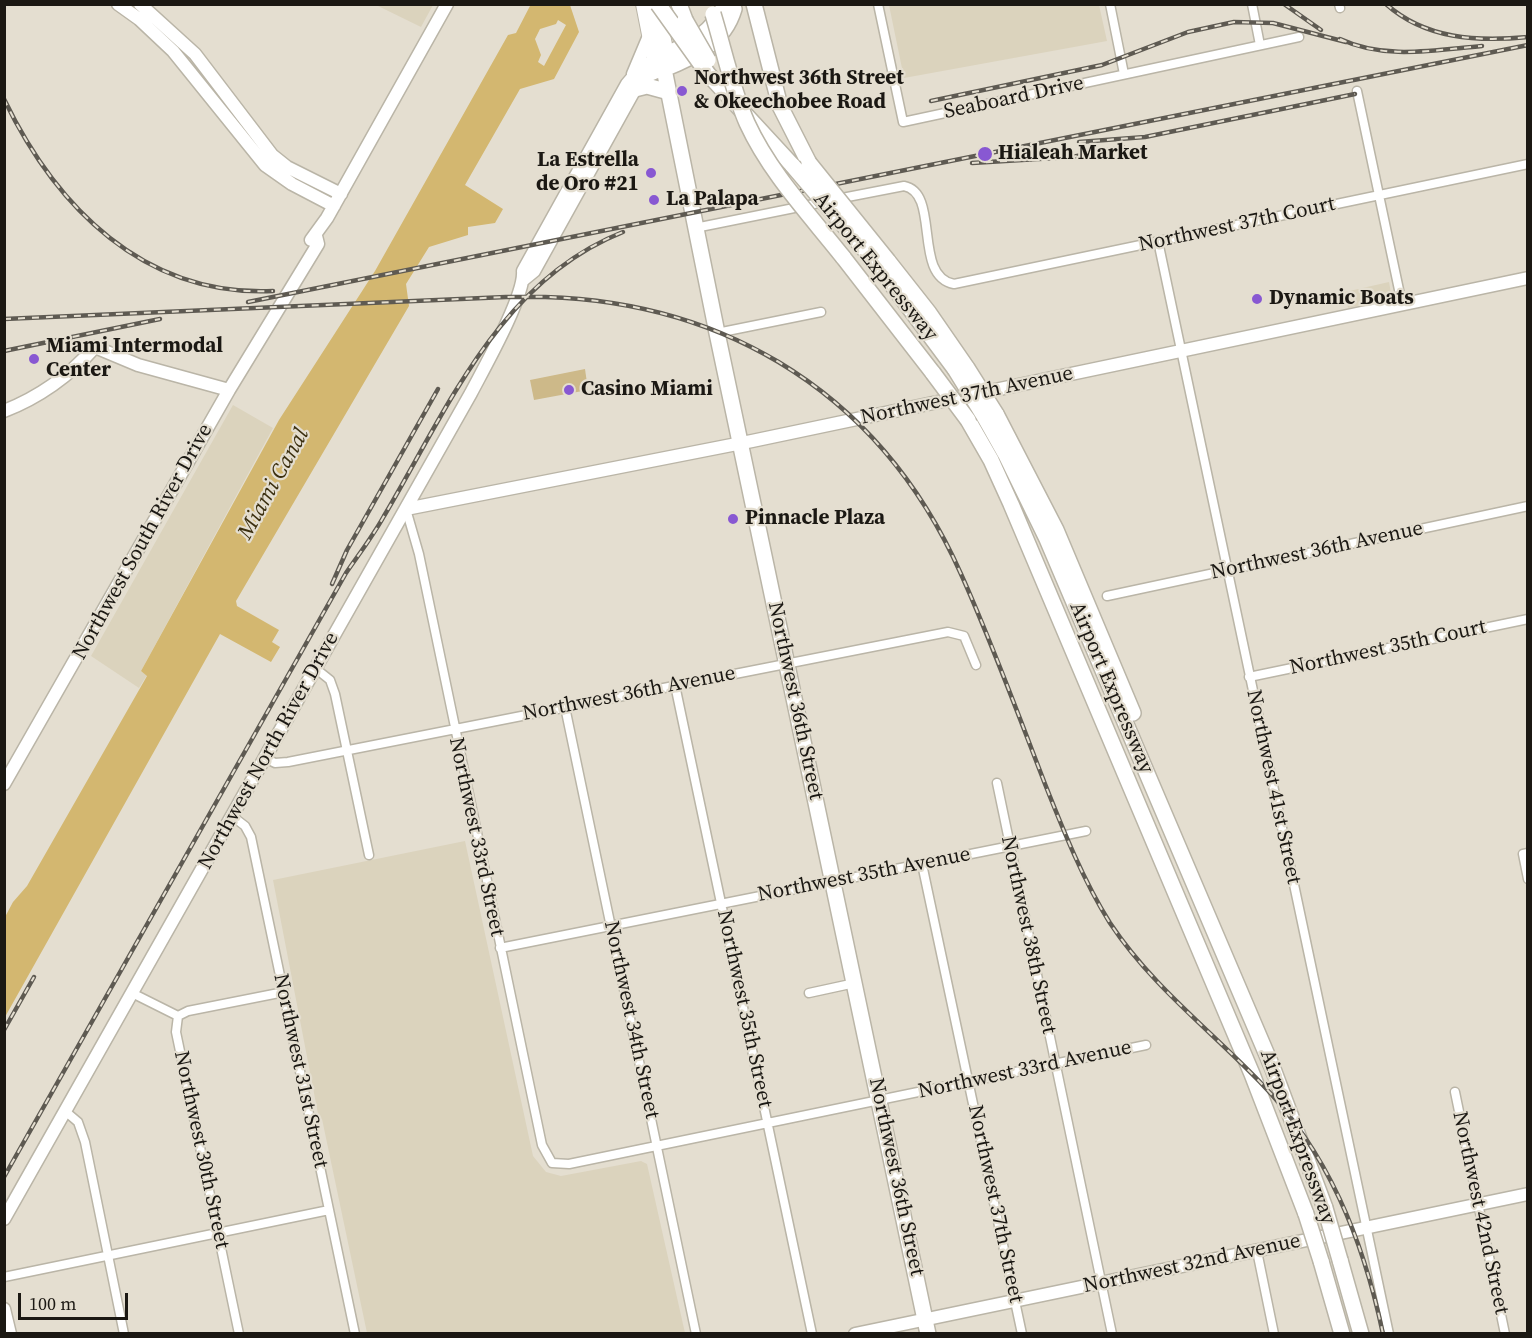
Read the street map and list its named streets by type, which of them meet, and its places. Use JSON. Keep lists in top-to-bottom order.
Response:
{
  "streets": {
    "highway": ["Airport Expressway", "Northwest 36th Street"],
    "street": [
      "Seaboard Drive",
      "Northwest 37th Court",
      "Northwest 37th Avenue",
      "Northwest South River Drive",
      "Northwest 36th Avenue",
      "Northwest 35th Court",
      "Northwest North River Drive",
      "Northwest 41st Street",
      "Northwest 33rd Street",
      "Northwest 35th Avenue",
      "Northwest 38th Street",
      "Northwest 35th Street",
      "Northwest 34th Street",
      "Northwest 33rd Avenue",
      "Northwest 31st Street",
      "Northwest 30th Street",
      "Northwest 37th Street",
      "Northwest 42nd Street",
      "Northwest 32nd Avenue"
    ]
  },
  "crossings": [
    ["Northwest 37th Court", "Northwest 36th Street"],
    ["Northwest 37th Court", "Northwest 41st Street"],
    ["Airport Expressway", "Northwest 36th Street"],
    ["Northwest 37th Avenue", "Northwest 36th Street"],
    ["Northwest 37th Avenue", "Northwest North River Drive"],
    ["Northwest 37th Avenue", "Northwest 41st Street"],
    ["Northwest 37th Avenue", "Northwest 33rd Street"],
    ["Northwest 36th Avenue", "Northwest 36th Street"],
    ["Northwest 36th Avenue", "Northwest North River Drive"],
    ["Northwest 36th Avenue", "Northwest 41st Street"],
    ["Northwest 36th Avenue", "Northwest 33rd Street"],
    ["Northwest 36th Avenue", "Northwest 35th Street"],
    ["Northwest 36th Avenue", "Northwest 34th Street"],
    ["Northwest 35th Court", "Northwest 41st Street"],
    ["Northwest 36th Street", "Northwest North River Drive"],
    ["Northwest 36th Street", "Northwest 35th Avenue"],
    ["Northwest 36th Street", "Northwest 33rd Avenue"],
    ["Northwest 36th Street", "Northwest 32nd Avenue"],
    ["Northwest North River Drive", "Northwest 33rd Street"],
    ["Northwest North River Drive", "Northwest 31st Street"],
    ["Northwest 41st Street", "Northwest 32nd Avenue"],
    ["Northwest 33rd Street", "Northwest 35th Avenue"],
    ["Northwest 33rd Street", "Northwest 33rd Avenue"],
    ["Northwest 35th Avenue", "Northwest 38th Street"],
    ["Northwest 35th Avenue", "Northwest 35th Street"],
    ["Northwest 35th Avenue", "Northwest 34th Street"],
    ["Northwest 35th Avenue", "Northwest 37th Street"],
    ["Northwest 38th Street", "Northwest 33rd Avenue"],
    ["Northwest 38th Street", "Northwest 32nd Avenue"],
    ["Northwest 35th Street", "Northwest 33rd Avenue"],
    ["Northwest 34th Street", "Northwest 33rd Avenue"],
    ["Northwest 33rd Avenue", "Northwest 37th Street"],
    ["Northwest 37th Street", "Northwest 32nd Avenue"],
    ["Northwest 42nd Street", "Northwest 32nd Avenue"]
  ],
  "water": ["Miami Canal"],
  "places": [
    "Northwest 36th Street & Okeechobee Road",
    "Hialeah Market",
    "La Estrella de Oro #21",
    "La Palapa",
    "Dynamic Boats",
    "Miami Intermodal Center",
    "Casino Miami",
    "Pinnacle Plaza"
  ],
  "scale_bar": "100 m"
}
